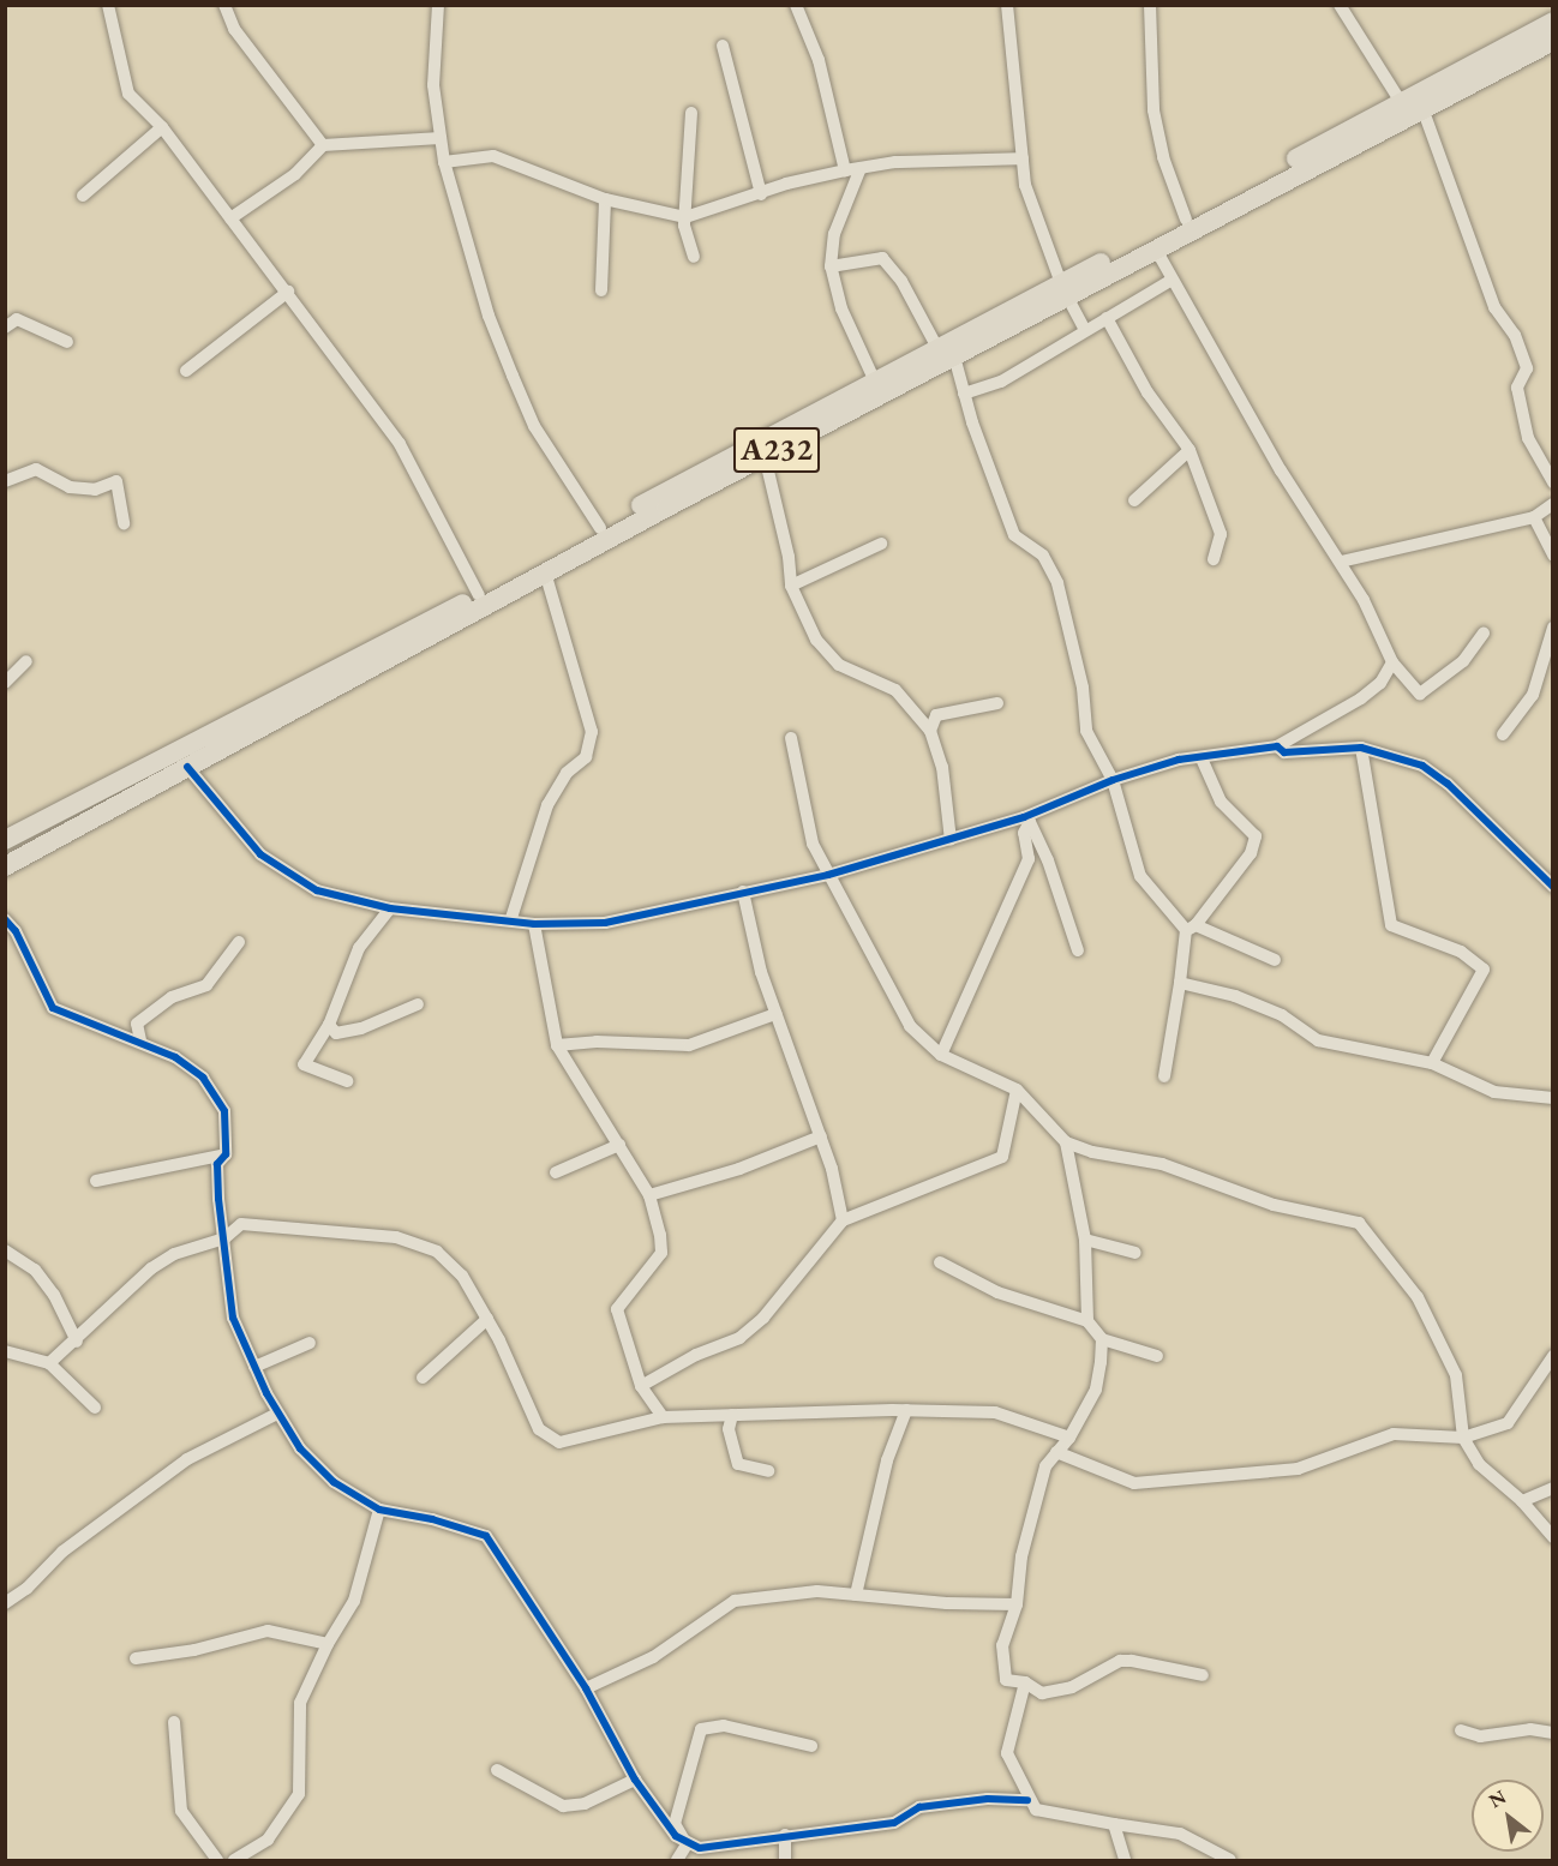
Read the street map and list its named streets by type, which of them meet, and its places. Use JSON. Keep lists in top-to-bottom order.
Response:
{
  "streets": {
    "highway": ["A232"]
  },
  "north": "top left"
}
